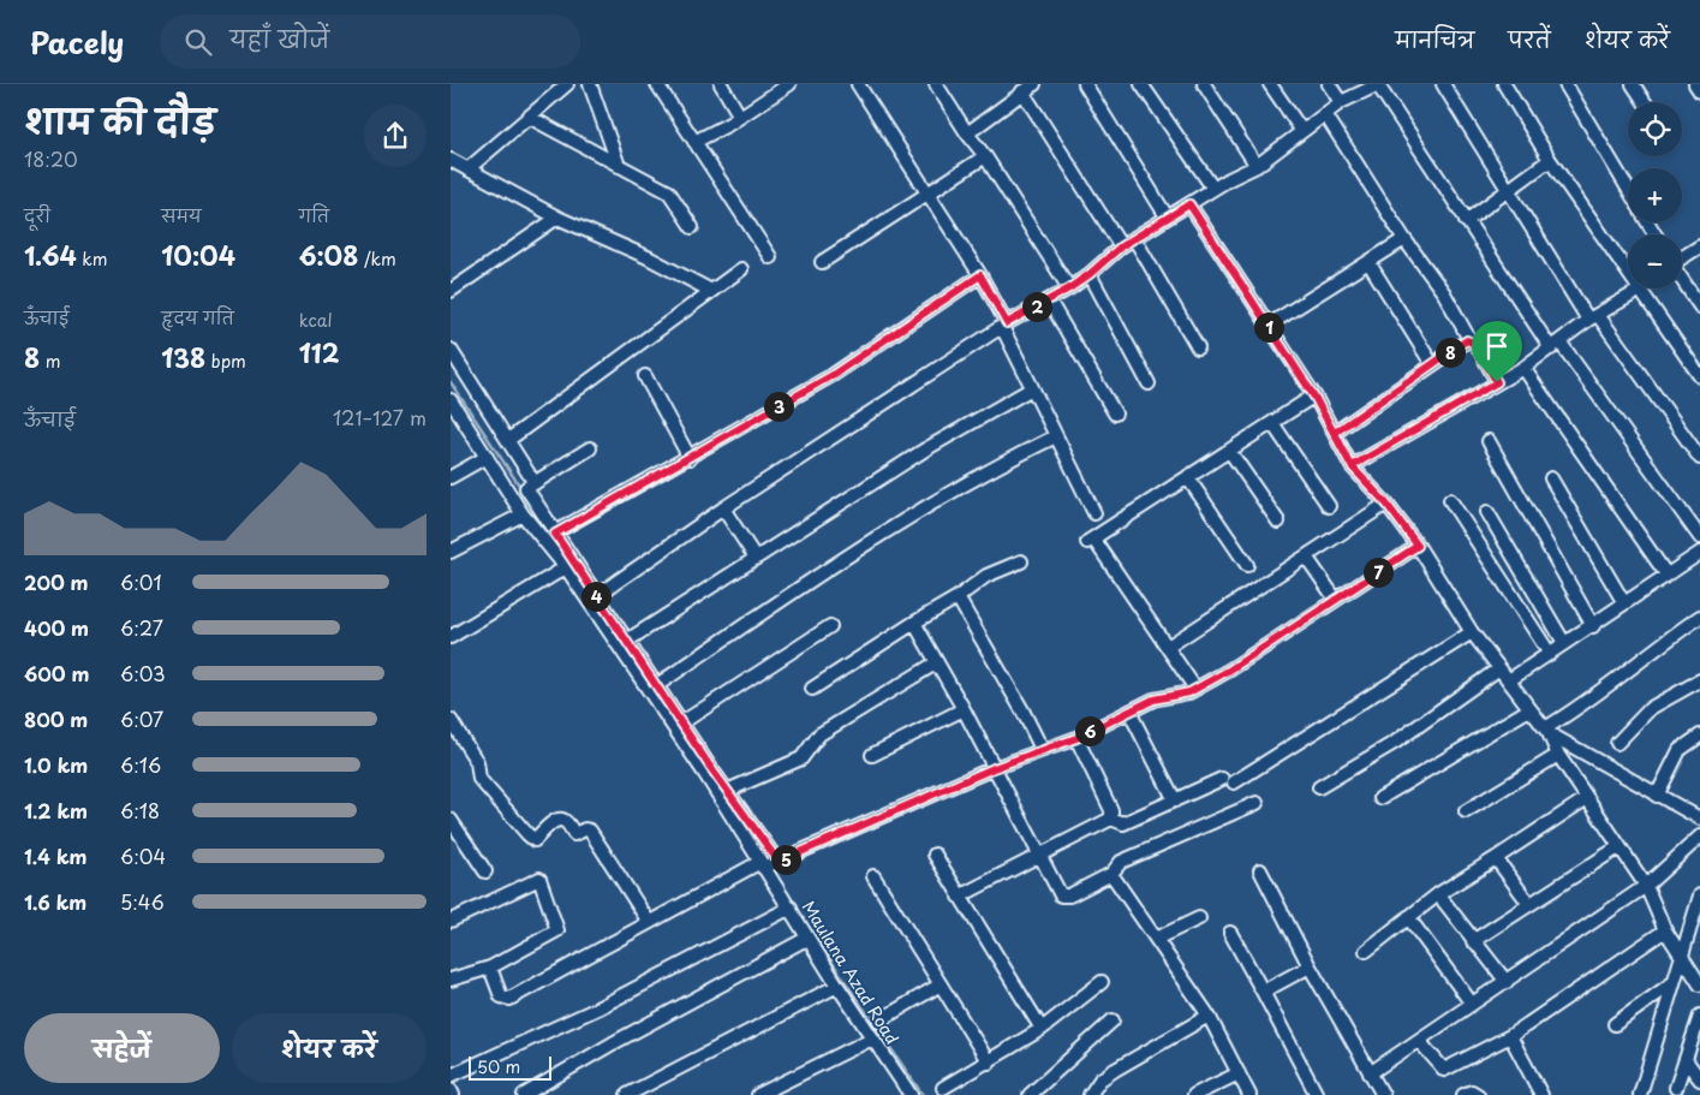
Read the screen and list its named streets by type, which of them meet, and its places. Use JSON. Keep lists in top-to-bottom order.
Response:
{
  "streets": {
    "street": ["Maulana Azad Road"]
  },
  "scale_bar": "50 m",
  "page": {
    "header": "Pacely",
    "search": "यहाँ खोजें",
    "nav": ["मानचित्र", "परतें", "शेयर करें"],
    "heading": ["शाम की दौड़", "18:20"],
    "map_buttons": ["+", "−"],
    "stats": [
      ["दूरी", "1.64 km"],
      ["समय", "10:04"],
      ["गति", "6:08 /km"],
      ["ऊँचाई", "8 m"],
      ["हृदय गति", "138 bpm"],
      ["kcal", "112"]
    ],
    "pins": [
      "2",
      "1",
      "8",
      "3",
      "7",
      "4",
      "6",
      "5"
    ],
    "chart": ["ऊँचाई", "121–127 m"],
    "list": [
      {
        "name": "200 m",
        "note": "6:01"
      },
      {
        "name": "400 m",
        "note": "6:27"
      },
      {
        "name": "600 m",
        "note": "6:03"
      },
      {
        "name": "800 m",
        "note": "6:07"
      },
      {
        "name": "1.0 km",
        "note": "6:16"
      },
      {
        "name": "1.2 km",
        "note": "6:18"
      },
      {
        "name": "1.4 km",
        "note": "6:04"
      },
      {
        "name": "1.6 km",
        "note": "5:46"
      }
    ],
    "buttons": ["सहेजें", "शेयर करें"],
    "scale": "50 m"
  }
}
